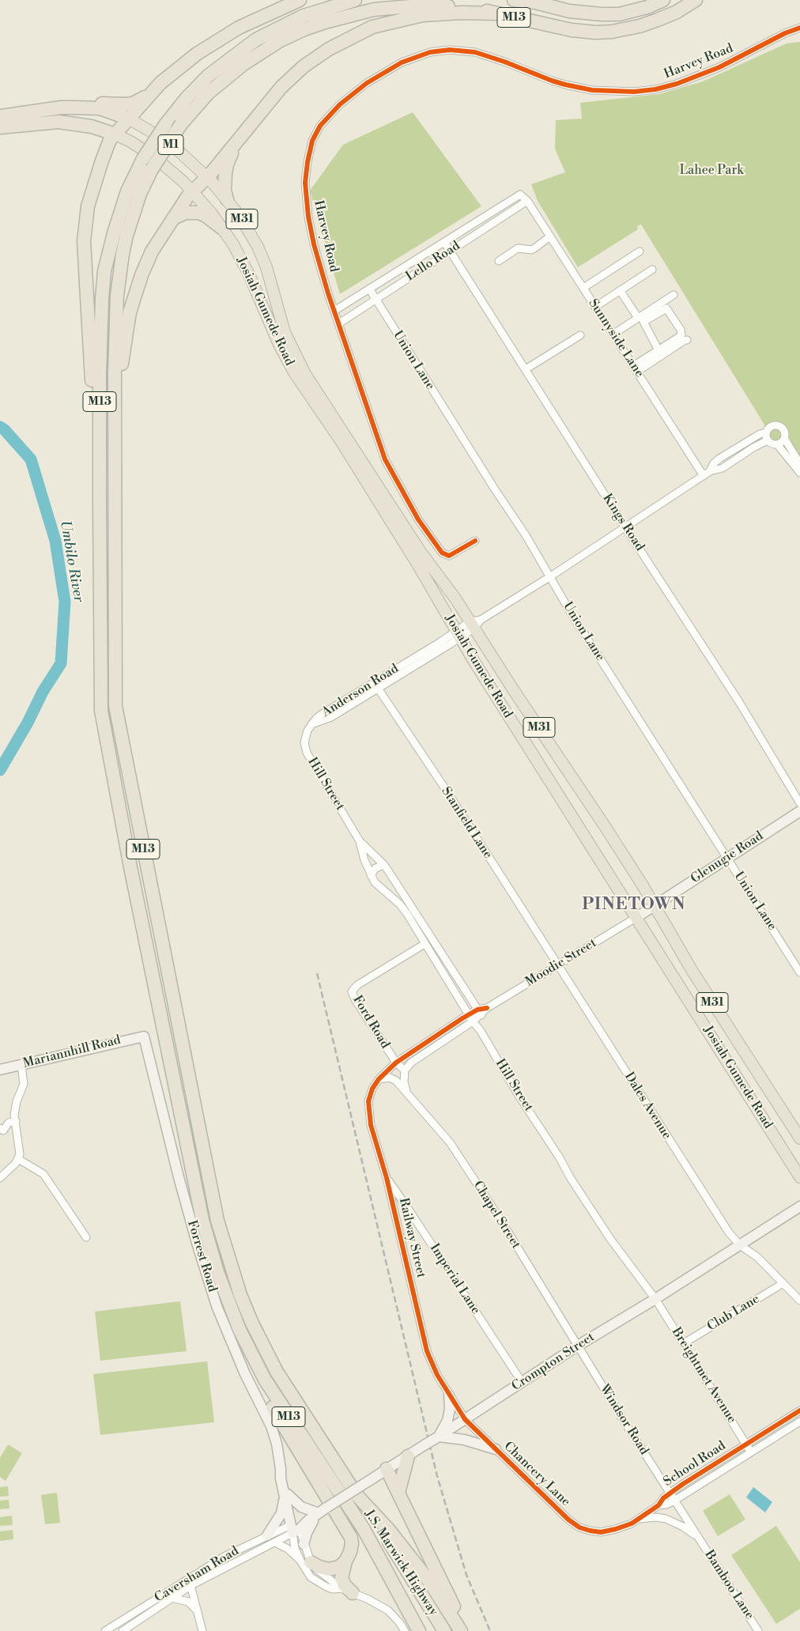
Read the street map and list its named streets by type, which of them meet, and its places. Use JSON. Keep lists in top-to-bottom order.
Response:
{
  "streets": {
    "highway": ["M13", "M1", "J.S. Marwick Highway"],
    "main road": ["M31", "Josiah Gumede Road"],
    "street": [
      "Harvey Road",
      "Lello Road",
      "Sunnyside Lane",
      "Union Lane",
      "Kings Road",
      "Anderson Road",
      "Hill Street",
      "Stanfield Lane",
      "Glenugie Road",
      "Moodie Street",
      "Ford Road",
      "Mariannhill Road",
      "Dales Avenue",
      "Chapel Street",
      "Railway Street",
      "Forrest Road",
      "Imperial Lane",
      "Club Lane",
      "Crompton Street",
      "Breightmet Avenue",
      "Windsor Road",
      "School Road",
      "Chancery Lane",
      "Caversham Road",
      "Bamboo Lane"
    ]
  },
  "crossings": [
    ["M13", "J.S. Marwick Highway"],
    ["Harvey Road", "Lello Road"],
    ["M1", "Josiah Gumede Road"],
    ["Lello Road", "Sunnyside Lane"],
    ["Lello Road", "Union Lane"],
    ["Lello Road", "Kings Road"],
    ["Josiah Gumede Road", "Anderson Road"],
    ["Josiah Gumede Road", "Glenugie Road"],
    ["Josiah Gumede Road", "Moodie Street"],
    ["Sunnyside Lane", "Anderson Road"],
    ["Union Lane", "Anderson Road"],
    ["Union Lane", "Glenugie Road"],
    ["Kings Road", "Anderson Road"],
    ["Anderson Road", "Hill Street"],
    ["Anderson Road", "Stanfield Lane"],
    ["Hill Street", "Moodie Street"],
    ["Hill Street", "Ford Road"],
    ["Hill Street", "Crompton Street"],
    ["Hill Street", "Breightmet Avenue"],
    ["Stanfield Lane", "Moodie Street"],
    ["Stanfield Lane", "Dales Avenue"],
    ["Glenugie Road", "Moodie Street"],
    ["Moodie Street", "Ford Road"],
    ["Moodie Street", "Dales Avenue"],
    ["Moodie Street", "Railway Street"],
    ["Ford Road", "Railway Street"],
    ["Mariannhill Road", "Forrest Road"],
    ["Dales Avenue", "Club Lane"],
    ["Dales Avenue", "Crompton Street"],
    ["Chapel Street", "Railway Street"],
    ["Chapel Street", "Crompton Street"],
    ["Chapel Street", "Windsor Road"],
    ["Railway Street", "Imperial Lane"],
    ["Railway Street", "Crompton Street"],
    ["Railway Street", "Chancery Lane"],
    ["Forrest Road", "Crompton Street"],
    ["Forrest Road", "Caversham Road"],
    ["Imperial Lane", "Crompton Street"],
    ["Club Lane", "Breightmet Avenue"],
    ["Crompton Street", "Breightmet Avenue"],
    ["Crompton Street", "Windsor Road"],
    ["Crompton Street", "Chancery Lane"],
    ["Crompton Street", "Caversham Road"],
    ["Breightmet Avenue", "School Road"],
    ["Windsor Road", "School Road"],
    ["Windsor Road", "Bamboo Lane"],
    ["School Road", "Chancery Lane"],
    ["School Road", "Bamboo Lane"]
  ],
  "districts": ["PINETOWN"],
  "water": ["Umbilo River"],
  "parks": ["Lahee Park"]
}
